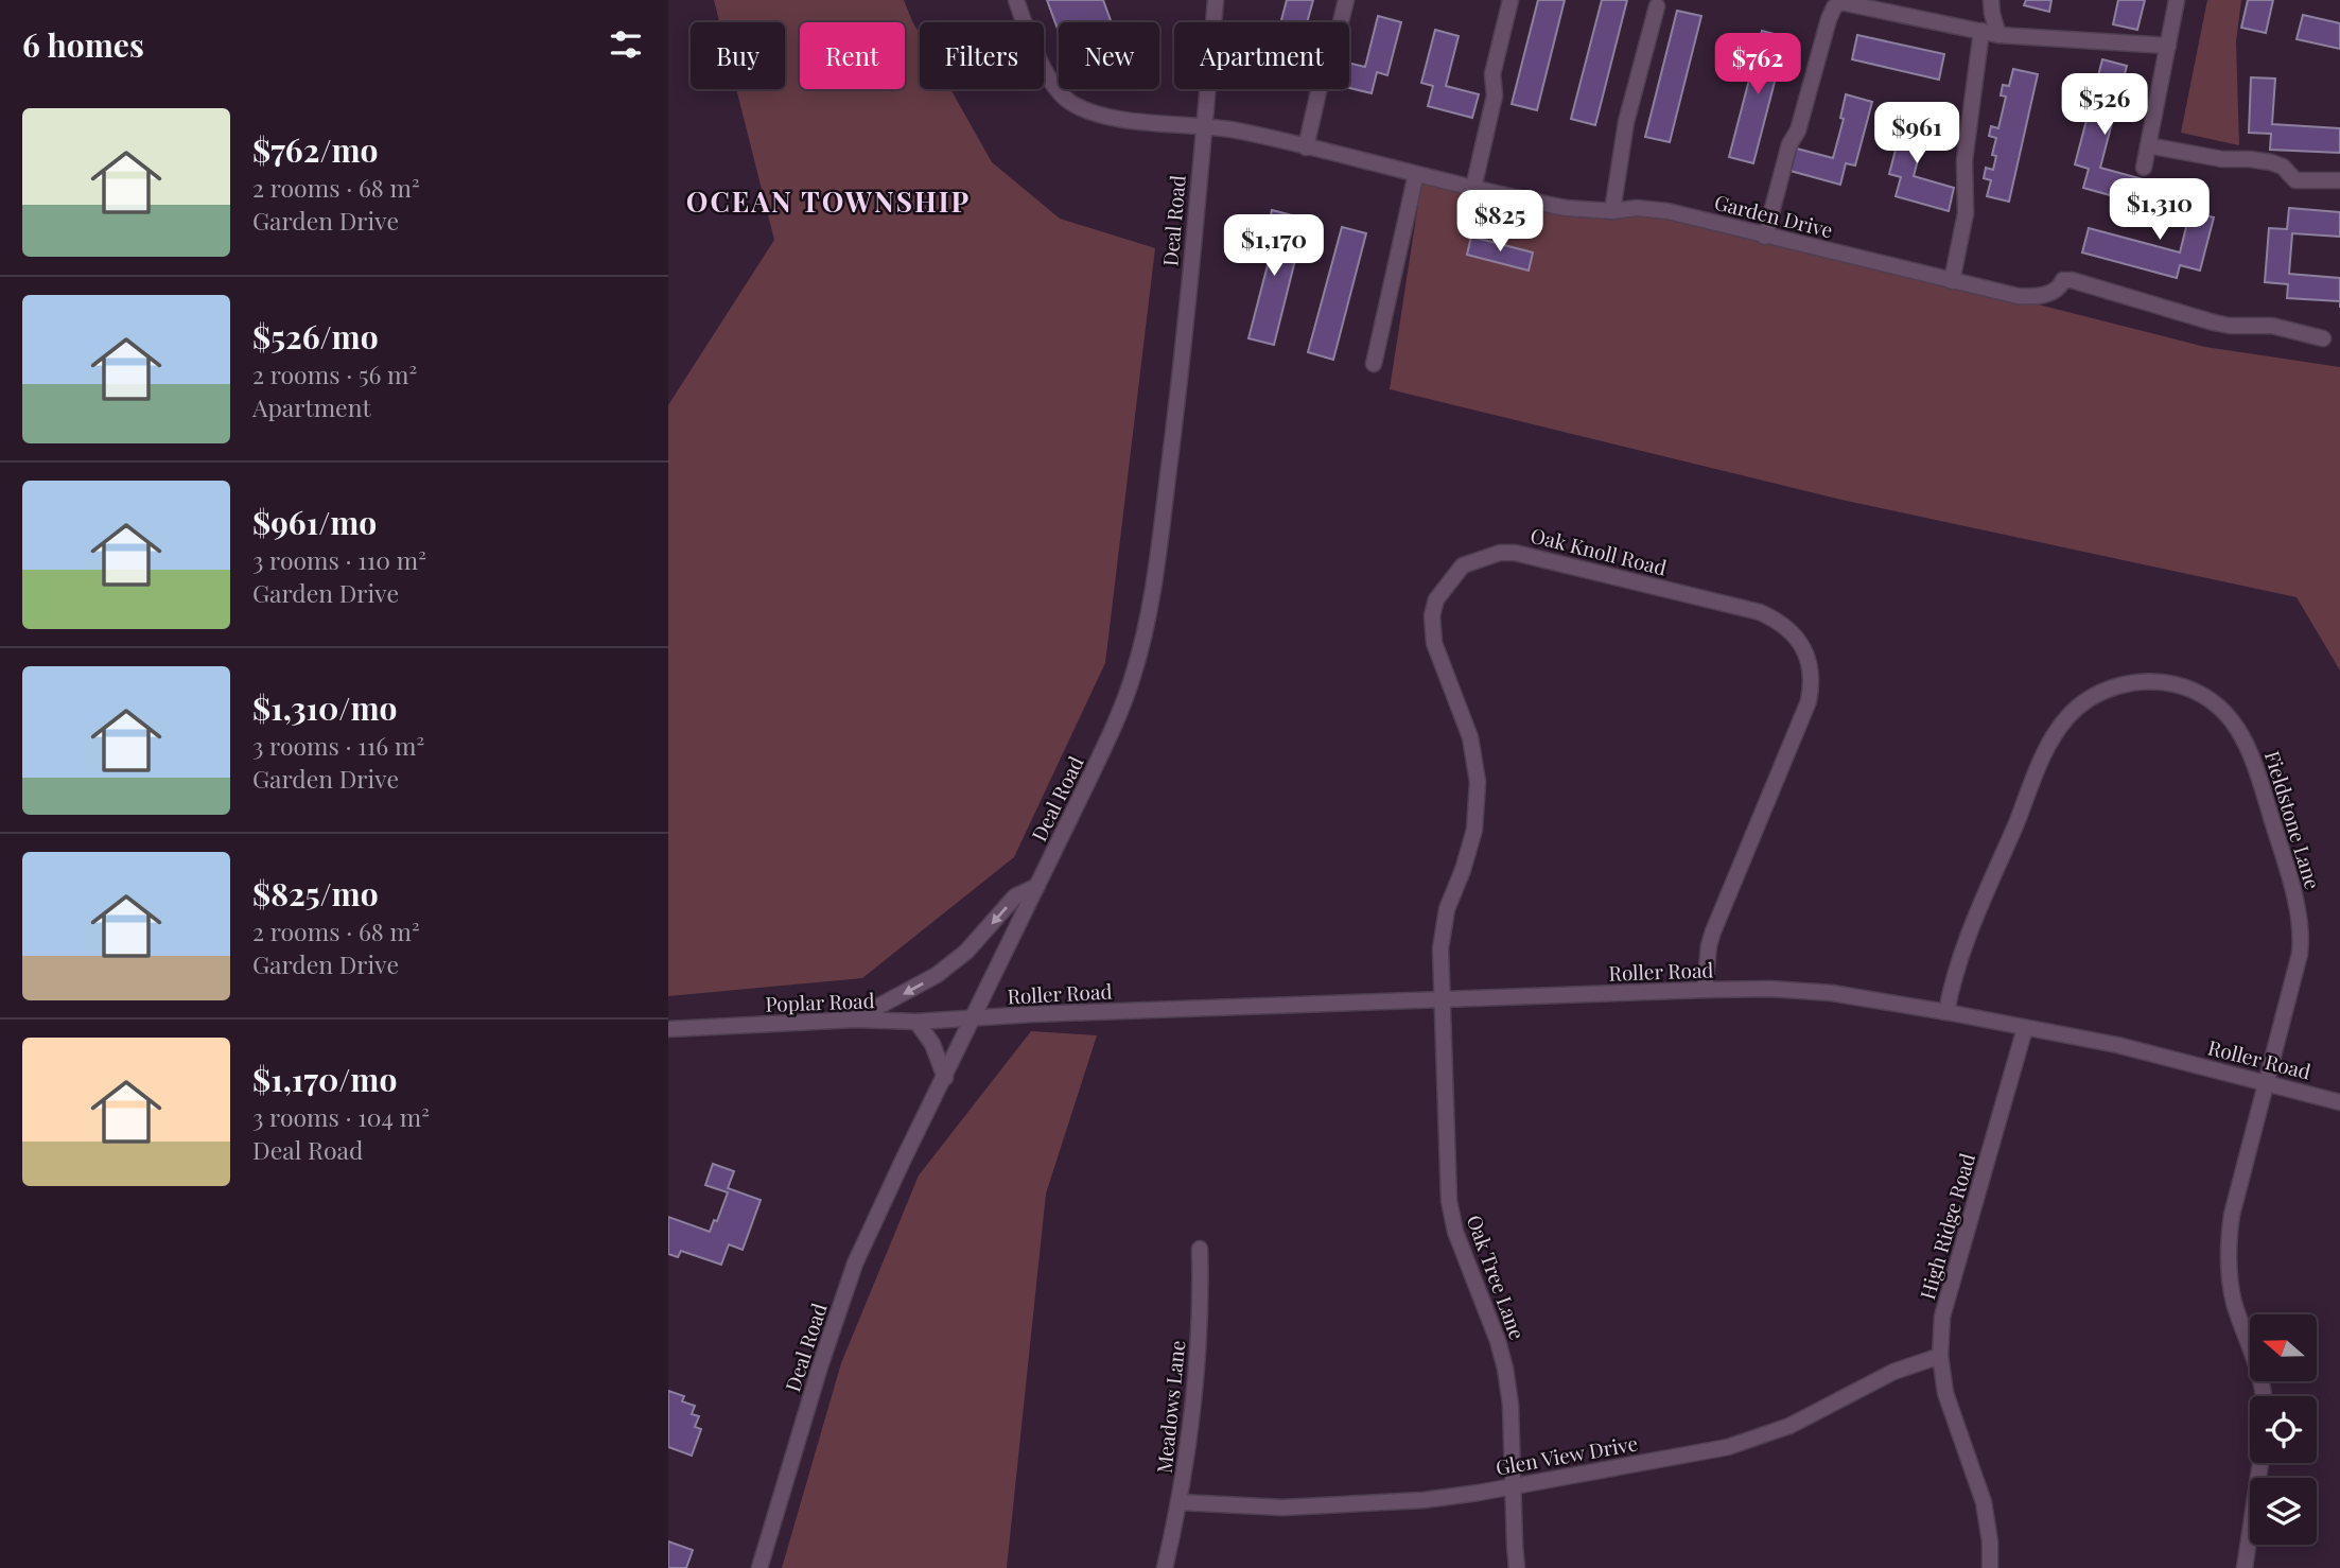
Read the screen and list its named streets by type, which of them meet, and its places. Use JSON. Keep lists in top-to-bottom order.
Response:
{
  "streets": {
    "street": [
      "Garden Drive",
      "Deal Road",
      "Oak Knoll Road",
      "Fieldstone Lane",
      "Roller Road",
      "Poplar Road",
      "High Ridge Road",
      "Oak Tree Lane",
      "Meadows Lane",
      "Glen View Drive"
    ]
  },
  "crossings": [
    ["Garden Drive", "Deal Road"],
    ["Deal Road", "Roller Road"],
    ["Deal Road", "Poplar Road"],
    ["Oak Knoll Road", "Roller Road"],
    ["Oak Knoll Road", "Oak Tree Lane"],
    ["Fieldstone Lane", "Roller Road"],
    ["Roller Road", "Poplar Road"],
    ["Roller Road", "High Ridge Road"],
    ["Roller Road", "Oak Tree Lane"],
    ["High Ridge Road", "Glen View Drive"],
    ["Oak Tree Lane", "Glen View Drive"],
    ["Meadows Lane", "Glen View Drive"]
  ],
  "districts": ["OCEAN TOWNSHIP"],
  "north": "left",
  "page": {
    "heading": "6 homes",
    "chip": [
      "Buy",
      "Rent",
      "Filters",
      "New",
      "Apartment"
    ],
    "price": [
      "$762",
      "$526",
      "$961",
      "$1,310",
      "$825",
      "$1,170"
    ],
    "list": [
      {
        "name": "$762/mo",
        "note": "2 rooms · 68 m² · Garden Drive"
      },
      {
        "name": "$526/mo",
        "note": "2 rooms · 56 m² · Apartment"
      },
      {
        "name": "$961/mo",
        "note": "3 rooms · 110 m² · Garden Drive"
      },
      {
        "name": "$1,310/mo",
        "note": "3 rooms · 116 m² · Garden Drive"
      },
      {
        "name": "$825/mo",
        "note": "2 rooms · 68 m² · Garden Drive"
      },
      {
        "name": "$1,170/mo",
        "note": "3 rooms · 104 m² · Deal Road"
      }
    ]
  }
}
